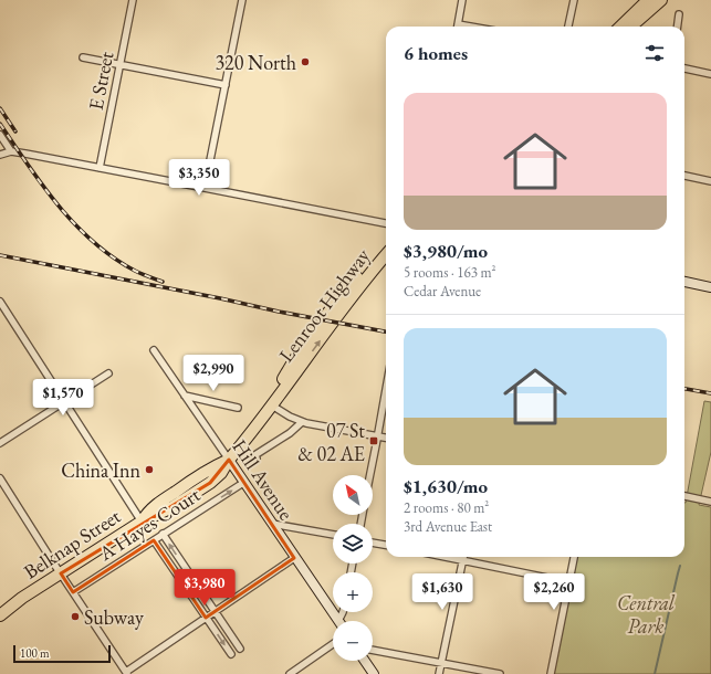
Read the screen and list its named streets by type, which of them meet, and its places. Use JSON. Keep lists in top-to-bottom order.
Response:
{
  "streets": {
    "highway": ["Lenroot Highway", "Belknap Street"],
    "street": ["E Street", "Hill Avenue", "A Hayes Court"]
  },
  "crossings": [
    ["Lenroot Highway", "Hill Avenue"],
    ["Lenroot Highway", "Belknap Street"],
    ["Hill Avenue", "A Hayes Court"],
    ["Hill Avenue", "Belknap Street"]
  ],
  "one_way": ["A Hayes Court"],
  "parks": ["Central Park"],
  "places": {
    "other": ["320 North", "China Inn", "Subway"],
    "transit": ["07 St & 02 AE"]
  },
  "scale_bar": "100 m",
  "north": "top left",
  "page": {
    "heading": "6 homes",
    "list": [
      {
        "name": "$3,980/mo",
        "note": "5 rooms · 163 m² · Cedar Avenue"
      },
      {
        "name": "$1,630/mo",
        "note": "2 rooms · 80 m² · 3rd Avenue East"
      }
    ],
    "price": [
      "$3,350",
      "$2,990",
      "$1,570",
      "$3,980",
      "$1,630",
      "$2,260"
    ],
    "map_buttons": ["+", "−"],
    "scale": "100 m"
  }
}
